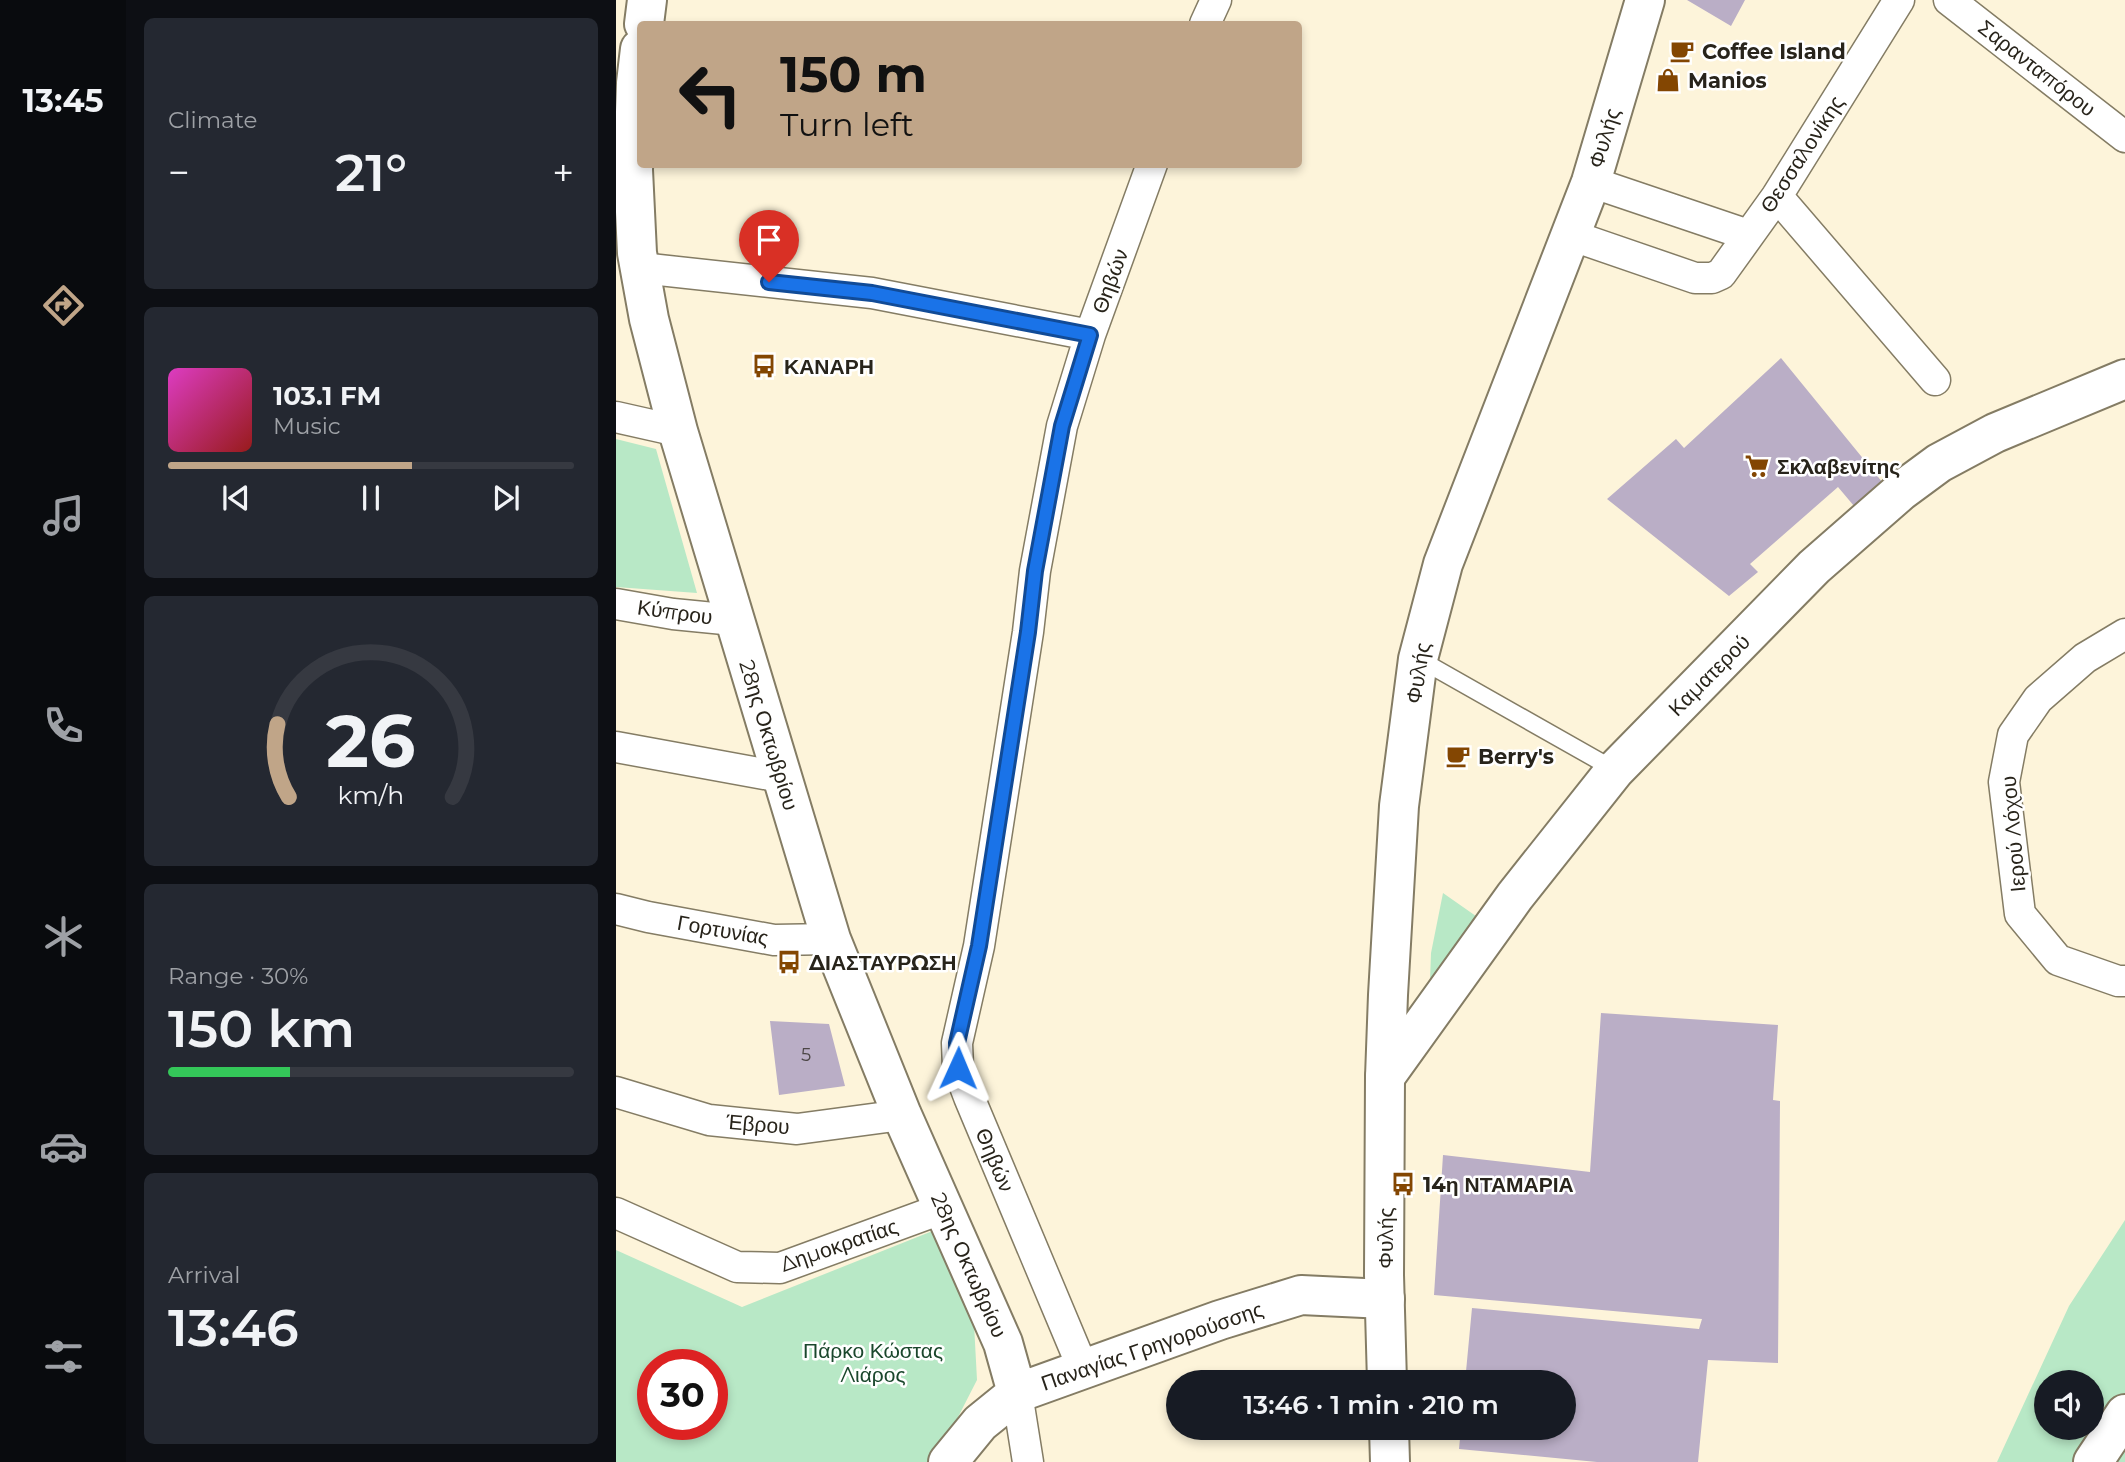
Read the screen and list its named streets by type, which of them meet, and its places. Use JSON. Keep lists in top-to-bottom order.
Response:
{
  "streets": {
    "street": [
      "Σαρανταπόρου",
      "Φυλής",
      "Θεσσαλονίκης",
      "Θηβών",
      "Κύπρου",
      "Καματερού",
      "28ης Οκτωβρίου",
      "Ιερού Λόχου",
      "Γορτυνίας",
      "Έβρου",
      "Δημοκρατίας",
      "Παναγίας Γρηγορούσσης"
    ]
  },
  "crossings": [
    ["Φυλής", "Θεσσαλονίκης"],
    ["Φυλής", "Καματερού"],
    ["Φυλής", "Παναγίας Γρηγορούσσης"],
    ["Θηβών", "Παναγίας Γρηγορούσσης"],
    ["Κύπρου", "28ης Οκτωβρίου"],
    ["28ης Οκτωβρίου", "Γορτυνίας"],
    ["28ης Οκτωβρίου", "Έβρου"],
    ["28ης Οκτωβρίου", "Δημοκρατίας"],
    ["28ης Οκτωβρίου", "Παναγίας Γρηγορούσσης"]
  ],
  "parks": ["Πάρκο Κώστας Λιάρος"],
  "places": {
    "cafe": ["Coffee Island", "Berry's"],
    "shop": ["Manios"],
    "bus stop": ["ΚΑΝΑΡΗ", "ΔΙΑΣΤΑΥΡΩΣΗ", "14η ΝΤΑΜΑΡΙΑ"],
    "supermarket": ["Σκλαβενίτης"]
  },
  "house_numbers": ["5"],
  "page": {
    "tabs": "13:45",
    "tile": [
      "Climate",
      ["Range · 30%", "150 km"],
      ["Arrival", "13:46"]
    ],
    "turn": ["150 m", "Turn left"],
    "heat": ["−", "21°", "+"],
    "song": ["103.1 FM", "Music"],
    "limit": "30",
    "trip": "13:46 · 1 min · 210 m",
    "gauge": ["26", "km/h"]
  }
}
